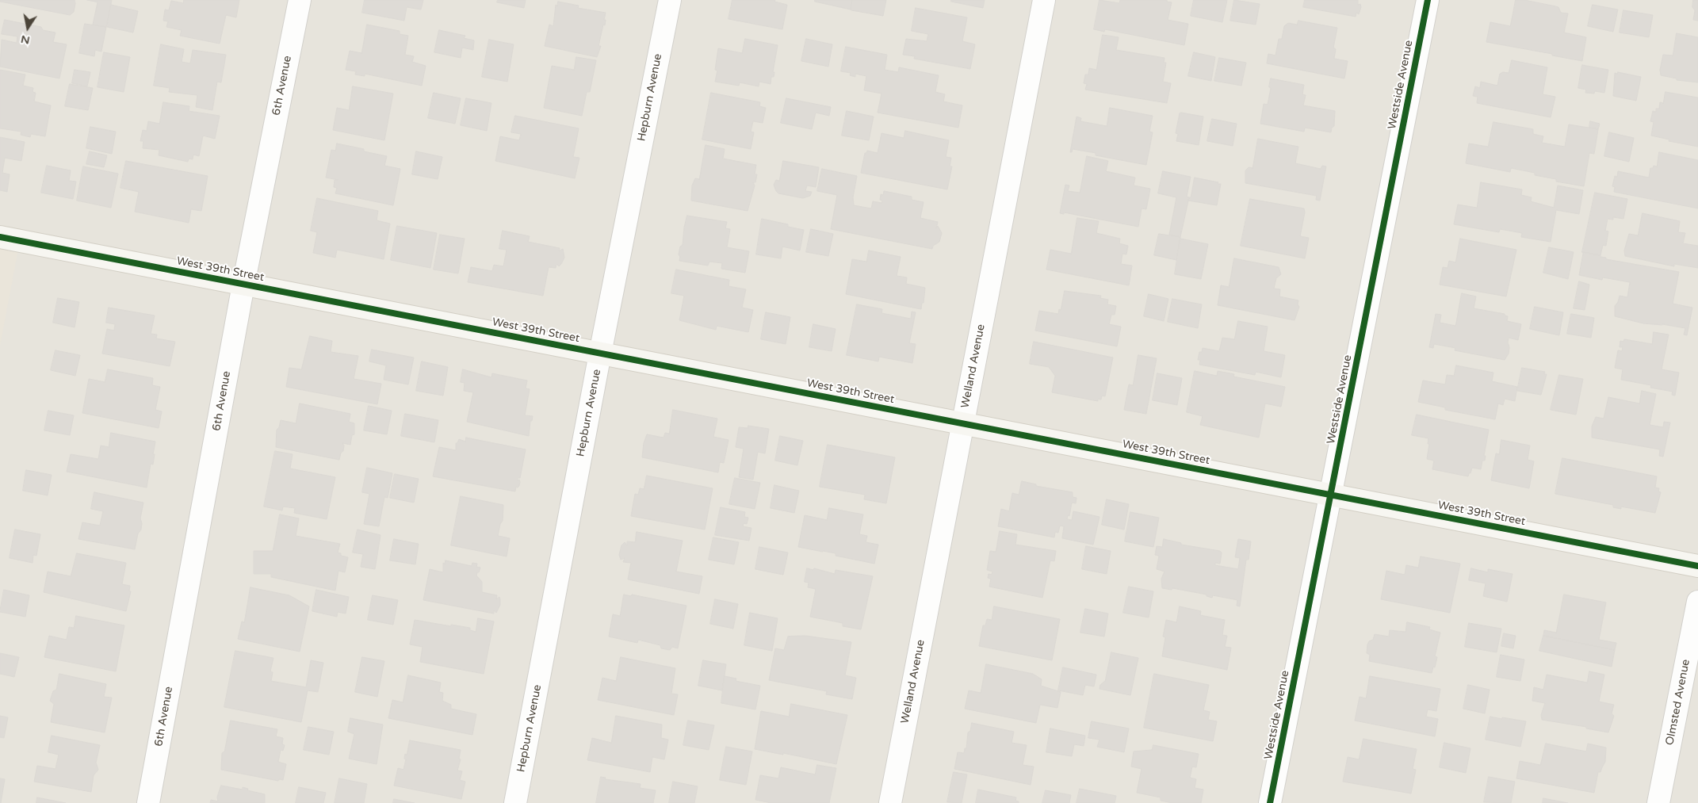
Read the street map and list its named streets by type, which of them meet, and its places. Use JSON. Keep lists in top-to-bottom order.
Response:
{
  "streets": {
    "street": [
      "Westside Avenue",
      "6th Avenue",
      "Hepburn Avenue",
      "West 39th Street",
      "Welland Avenue",
      "Olmsted Avenue"
    ]
  },
  "crossings": [
    ["Westside Avenue", "West 39th Street"],
    ["6th Avenue", "West 39th Street"],
    ["Hepburn Avenue", "West 39th Street"],
    ["West 39th Street", "Welland Avenue"]
  ],
  "north": "bottom"
}
